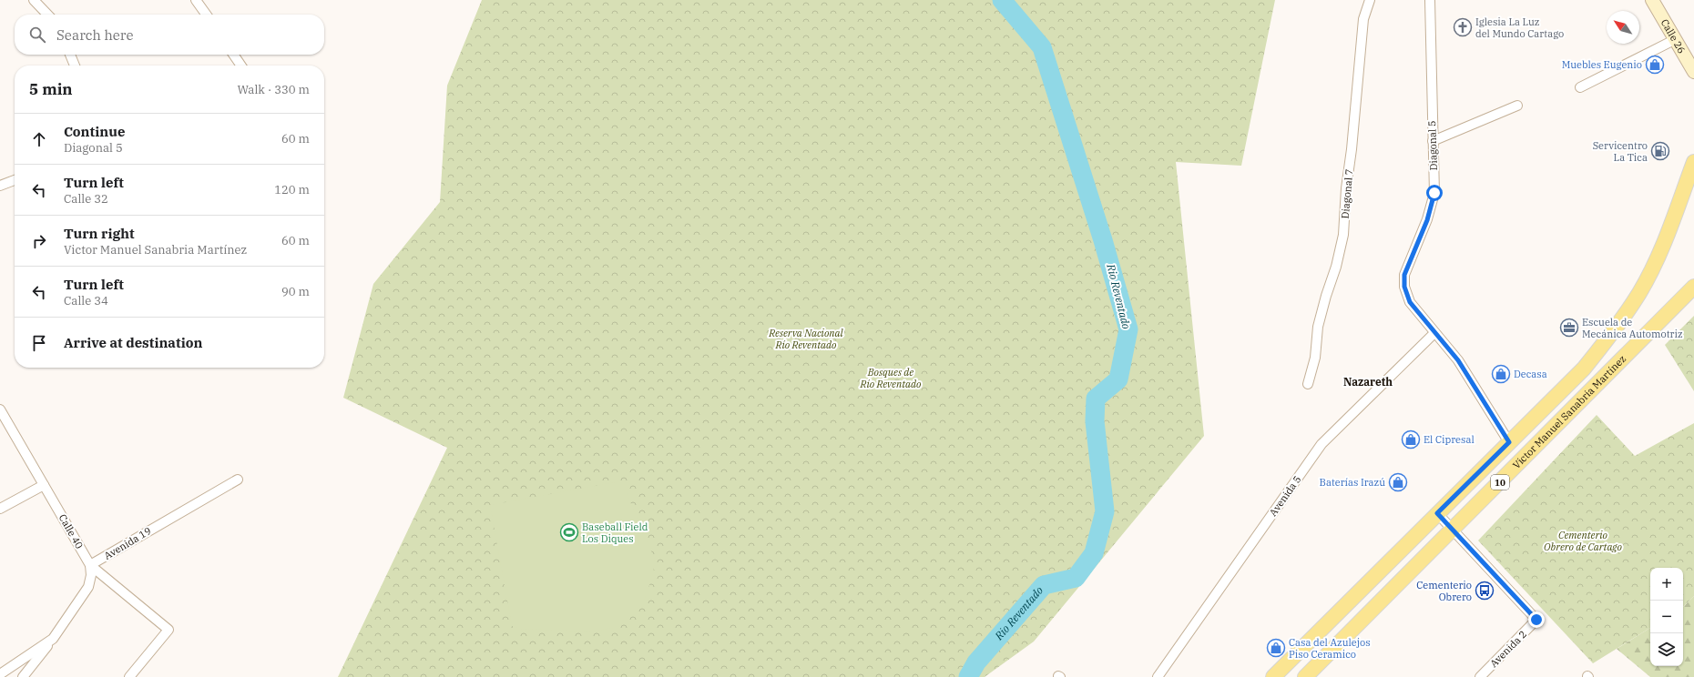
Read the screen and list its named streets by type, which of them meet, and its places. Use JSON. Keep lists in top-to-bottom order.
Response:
{
  "streets": {
    "main road": ["Calle 26", "Victor Manuel Sanabria Martínez", "10"],
    "street": [
      "Diagonal 5",
      "Diagonal 7",
      "Avenida 5",
      "Calle 40",
      "Avenida 19",
      "Avenida 2"
    ]
  },
  "crossings": [
    ["Diagonal 5", "Avenida 5"],
    ["Victor Manuel Sanabria Martínez", "Avenida 2"],
    ["Calle 40", "Avenida 19"]
  ],
  "districts": ["Nazareth"],
  "water": ["Rio Reventado"],
  "parks": ["Reserva Nacional Río Reventado", "Bosques de Río Reventado", "Cementerio Obrero de Cartago"],
  "places": {
    "church": ["Iglesia La Luz del Mundo Cartago"],
    "shop": [
      "Muebles Eugenio",
      "Decasa",
      "El Cipresal",
      "Baterías Irazú",
      "Casa del Azulejos Piso Ceramico"
    ],
    "fuel station": ["Servicentro La Tica"],
    "office": ["Escuela de Mecánica Automotriz"],
    "sports": ["Baseball Field Los Diques"],
    "bus stop": ["Cementerio Obrero"]
  },
  "north": "top left",
  "page": {
    "search": "Search here",
    "heading": ["5 min", "Walk · 330 m"],
    "list": [
      ["Continue", "Diagonal 5", "60 m"],
      ["Turn left", "Calle 32", "120 m"],
      ["Turn right", "Victor Manuel Sanabria Martínez", "60 m"],
      ["Turn left", "Calle 34", "90 m"],
      "Arrive at destination"
    ],
    "map_buttons": ["+", "−"]
  }
}
